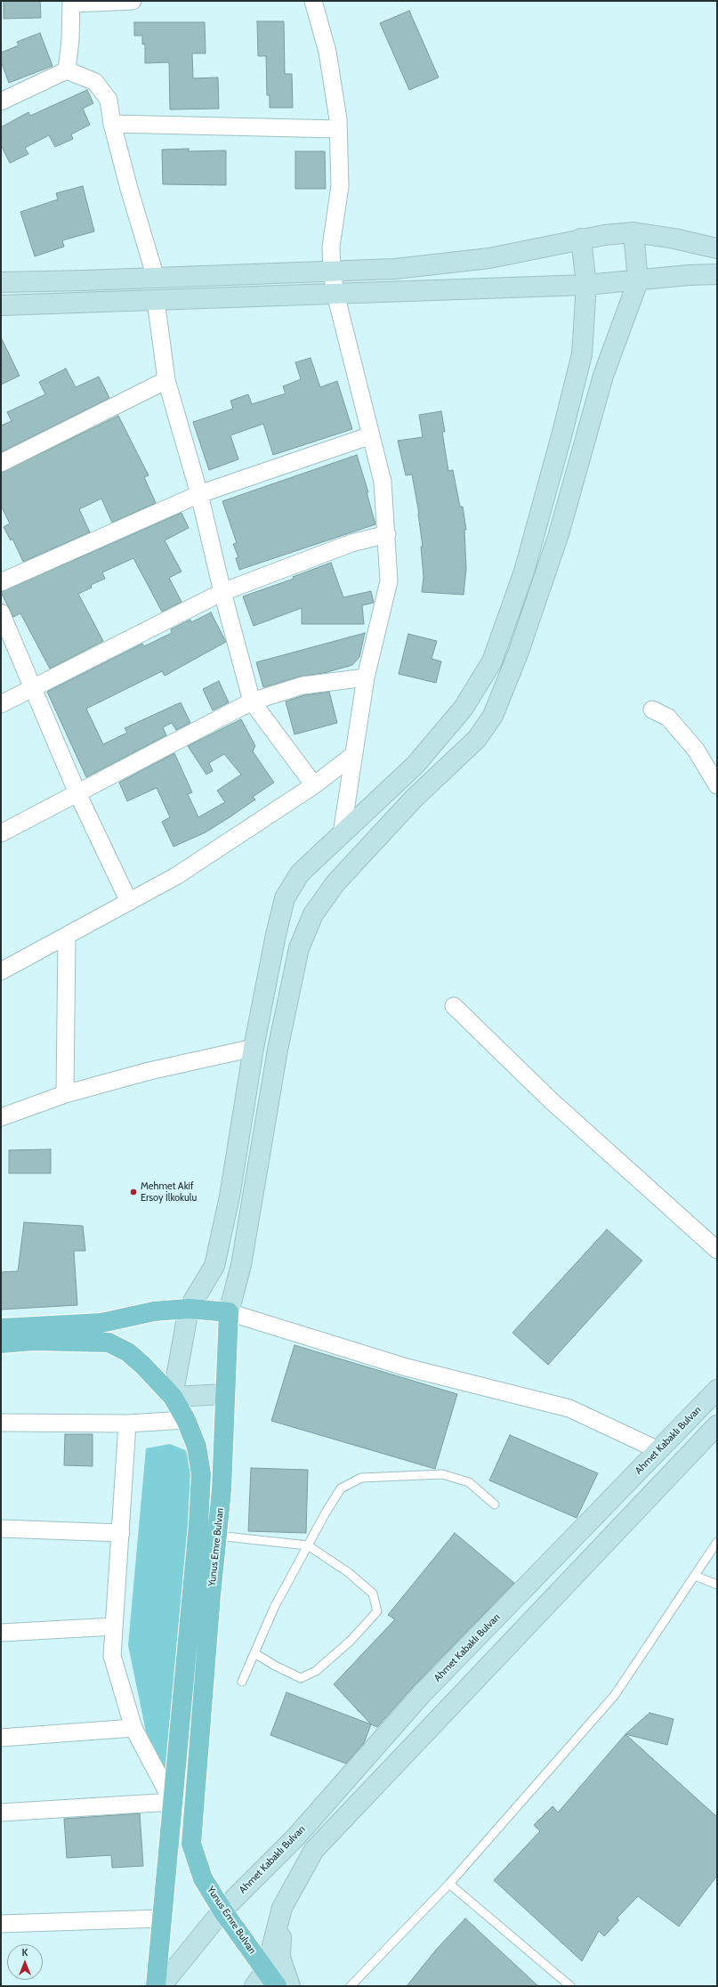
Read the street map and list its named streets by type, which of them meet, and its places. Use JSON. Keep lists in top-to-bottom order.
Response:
{
  "streets": {
    "main road": ["Yunus Emre Bulvarı"],
    "street": ["Ahmet Kabaklı Bulvarı"]
  },
  "crossings": [
    ["Ahmet Kabaklı Bulvarı", "Yunus Emre Bulvarı"]
  ],
  "places": ["Mehmet Akif Ersoy İlkokulu"],
  "north": "top"
}
